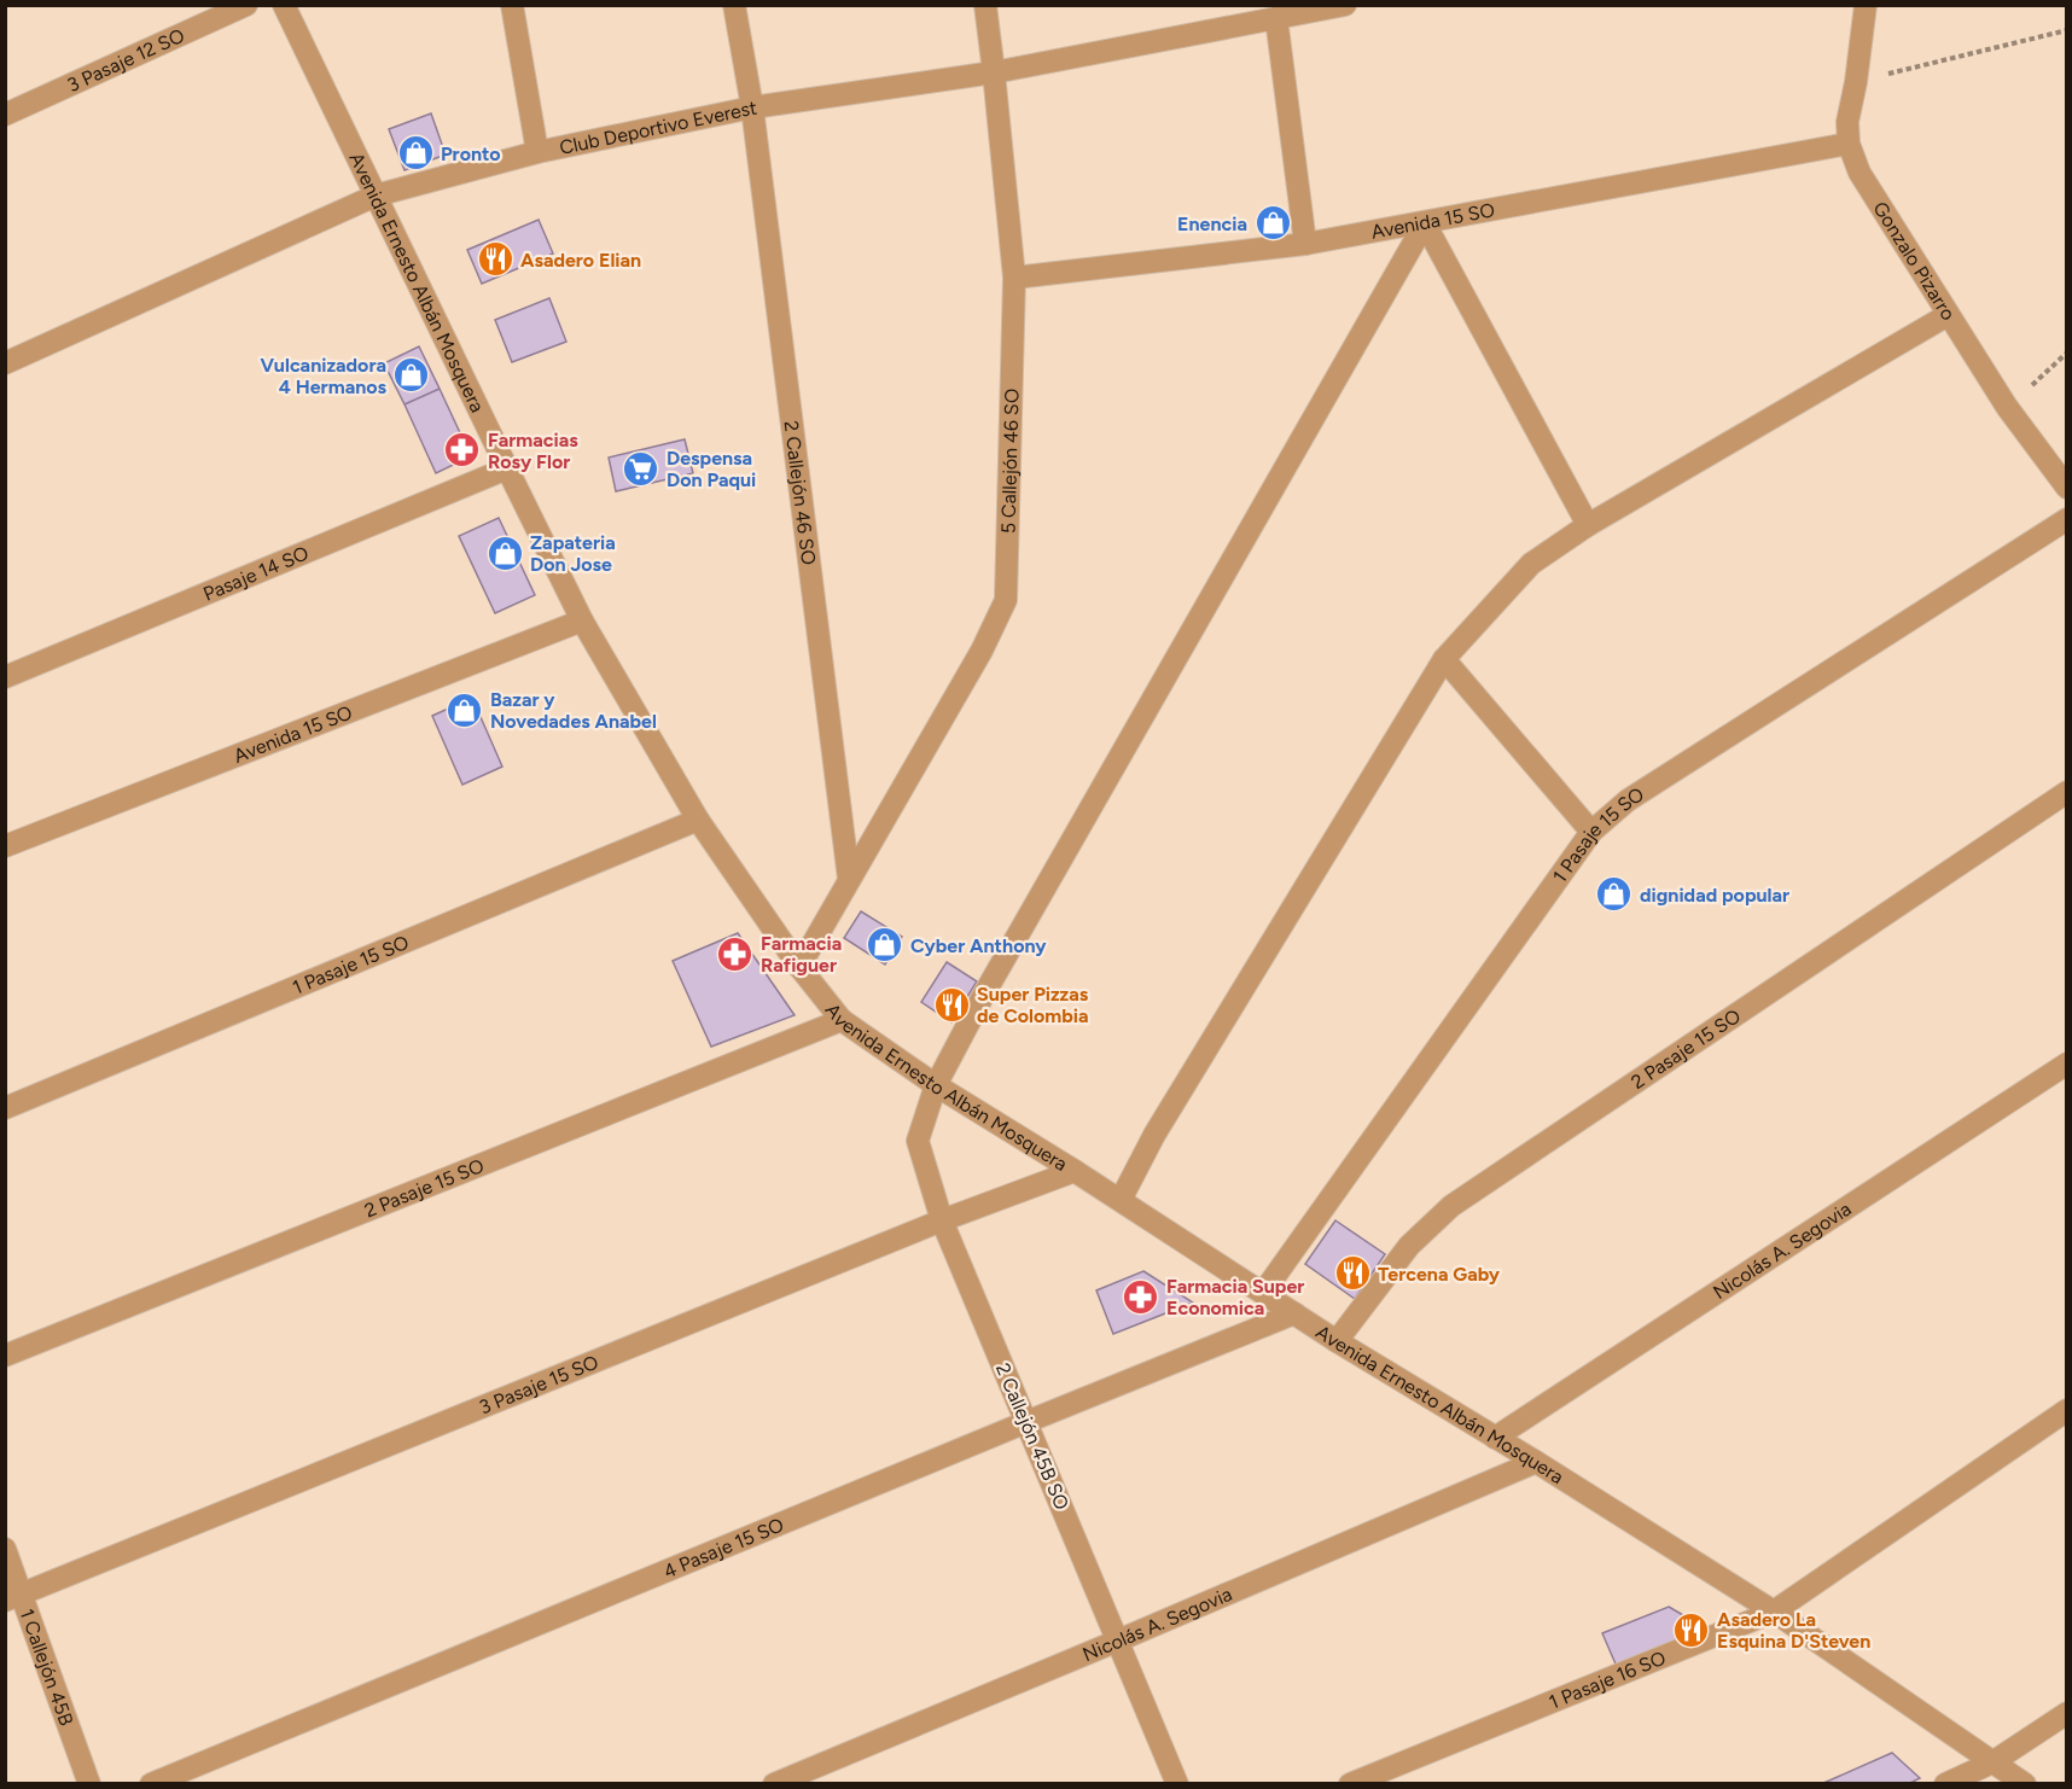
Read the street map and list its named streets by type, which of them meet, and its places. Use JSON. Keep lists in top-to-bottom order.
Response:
{
  "streets": {
    "street": [
      "3 Pasaje 12 SO",
      "Club Deportivo Everest",
      "Avenida 15 SO",
      "Gonzalo Pizarro",
      "Avenida Ernesto Albán Mosquera",
      "5 Callejón 46 SO",
      "2 Callejón 46 SO",
      "Pasaje 14 SO",
      "1 Pasaje 15 SO",
      "2 Pasaje 15 SO",
      "Nicolás A. Segovia",
      "3 Pasaje 15 SO",
      "2 Callejón 45B SO",
      "4 Pasaje 15 SO",
      "1 Callejón 45B",
      "1 Pasaje 16 SO"
    ]
  },
  "crossings": [
    ["Club Deportivo Everest", "Avenida Ernesto Albán Mosquera"],
    ["Club Deportivo Everest", "5 Callejón 46 SO"],
    ["Club Deportivo Everest", "2 Callejón 46 SO"],
    ["Avenida 15 SO", "Gonzalo Pizarro"],
    ["Avenida 15 SO", "Avenida Ernesto Albán Mosquera"],
    ["Avenida 15 SO", "5 Callejón 46 SO"],
    ["Avenida 15 SO", "2 Callejón 45B SO"],
    ["Avenida Ernesto Albán Mosquera", "Pasaje 14 SO"],
    ["Avenida Ernesto Albán Mosquera", "1 Pasaje 15 SO"],
    ["Avenida Ernesto Albán Mosquera", "2 Pasaje 15 SO"],
    ["Avenida Ernesto Albán Mosquera", "Nicolás A. Segovia"],
    ["Avenida Ernesto Albán Mosquera", "3 Pasaje 15 SO"],
    ["Avenida Ernesto Albán Mosquera", "2 Callejón 45B SO"],
    ["Avenida Ernesto Albán Mosquera", "4 Pasaje 15 SO"],
    ["Avenida Ernesto Albán Mosquera", "1 Pasaje 16 SO"],
    ["5 Callejón 46 SO", "2 Callejón 46 SO"],
    ["Nicolás A. Segovia", "2 Callejón 45B SO"],
    ["3 Pasaje 15 SO", "2 Callejón 45B SO"],
    ["3 Pasaje 15 SO", "1 Callejón 45B"],
    ["2 Callejón 45B SO", "4 Pasaje 15 SO"]
  ],
  "places": {
    "shop": [
      "Pronto",
      "Enencia",
      "Vulcanizadora 4 Hermanos",
      "Zapateria Don Jose",
      "Bazar y Novedades Anabel",
      "dignidad popular",
      "Cyber Anthony"
    ],
    "restaurant": [
      "Asadero Elian",
      "Super Pizzas de Colombia",
      "Tercena Gaby",
      "Asadero La Esquina D'Steven"
    ],
    "pharmacy": ["Farmacias Rosy Flor", "Farmacia Rafiguer", "Farmacia Super Economica"],
    "supermarket": ["Despensa Don Paqui"]
  }
}
